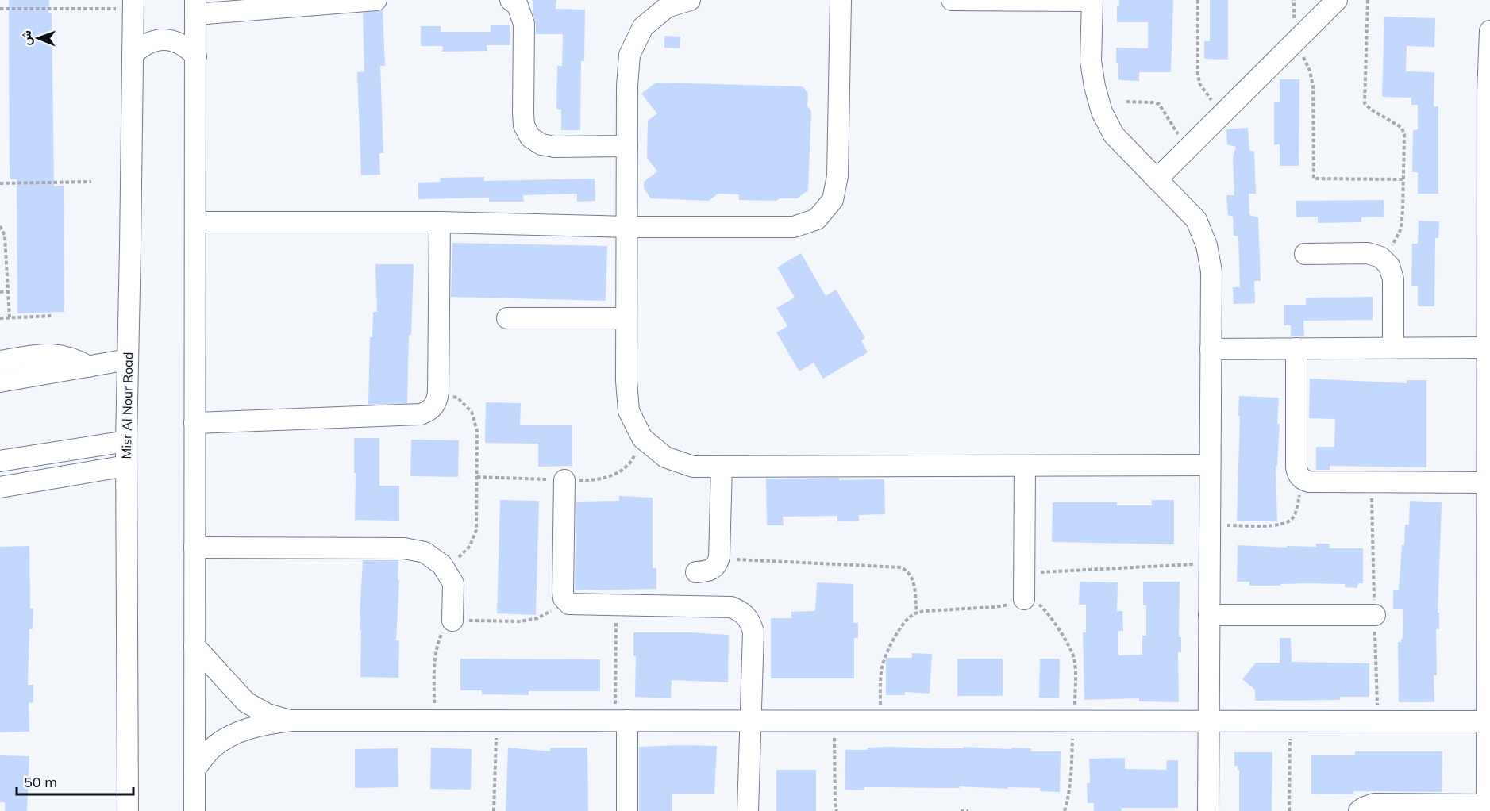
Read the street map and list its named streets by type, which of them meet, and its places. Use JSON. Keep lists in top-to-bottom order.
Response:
{
  "streets": {
    "street": ["Misr Al Nour Road"]
  },
  "scale_bar": "50 m",
  "north": "left"
}
